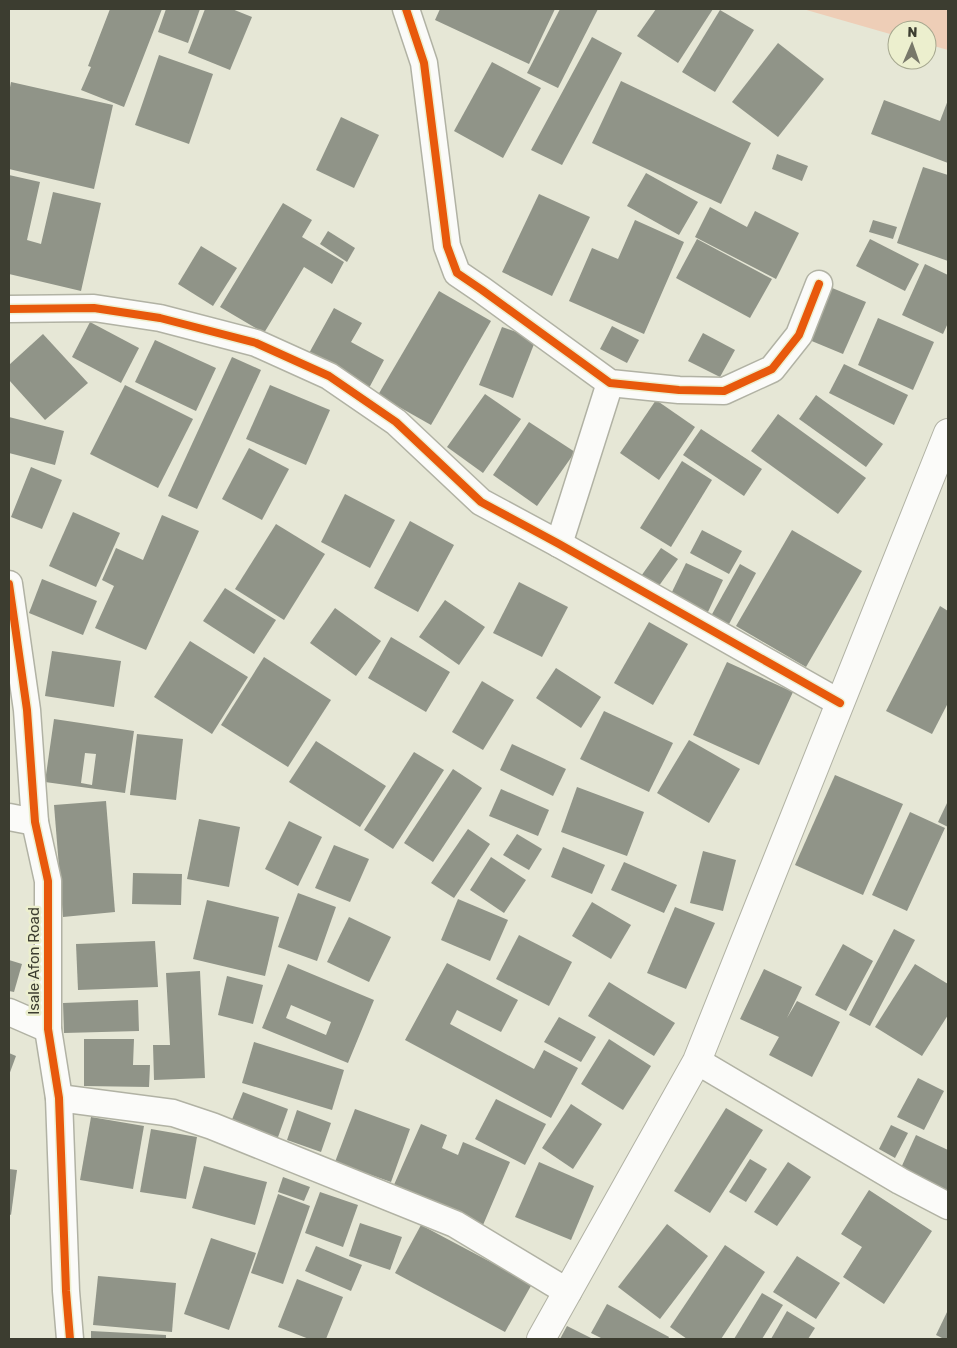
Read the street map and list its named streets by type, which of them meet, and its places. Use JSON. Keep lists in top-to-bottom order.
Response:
{
  "streets": {
    "street": ["Isale Afon Road"]
  },
  "north": "top"
}
